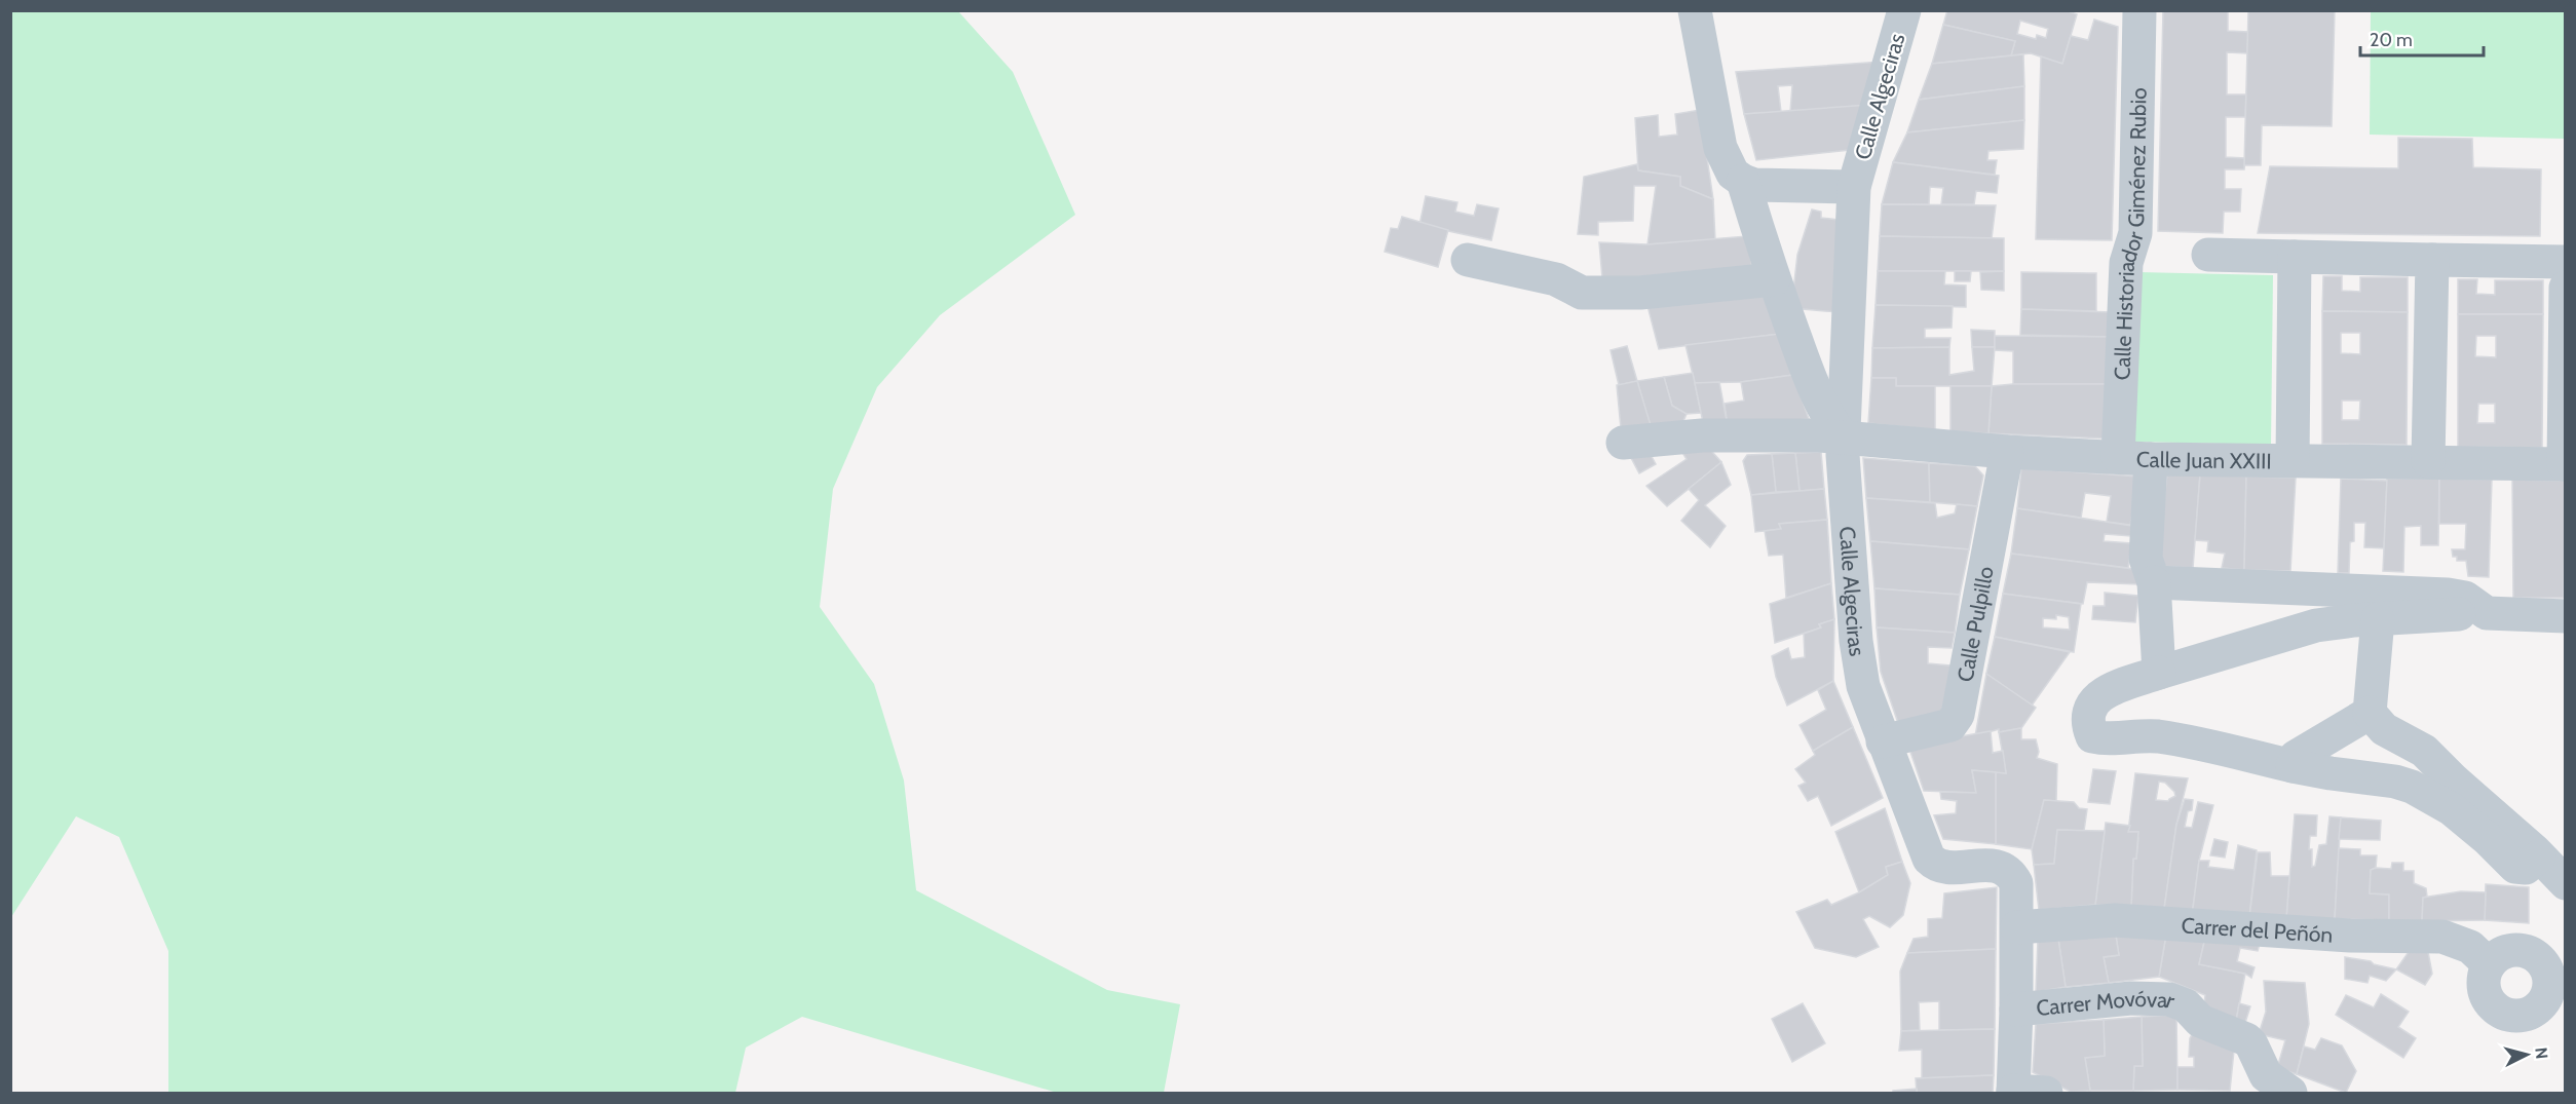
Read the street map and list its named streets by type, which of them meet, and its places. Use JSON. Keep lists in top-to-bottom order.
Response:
{
  "streets": {
    "street": [
      "Calle Algeciras",
      "Calle Historiador Giménez Rubio",
      "Calle Juan XXIII",
      "Calle Pulpillo",
      "Carrer del Peñón",
      "Carrer Movóvar"
    ]
  },
  "crossings": [
    ["Calle Algeciras", "Calle Juan XXIII"],
    ["Calle Algeciras", "Calle Pulpillo"],
    ["Calle Algeciras", "Carrer del Peñón"],
    ["Calle Algeciras", "Carrer Movóvar"],
    ["Calle Historiador Giménez Rubio", "Calle Juan XXIII"],
    ["Calle Juan XXIII", "Calle Pulpillo"]
  ],
  "scale_bar": "20 m",
  "north": "right"
}
